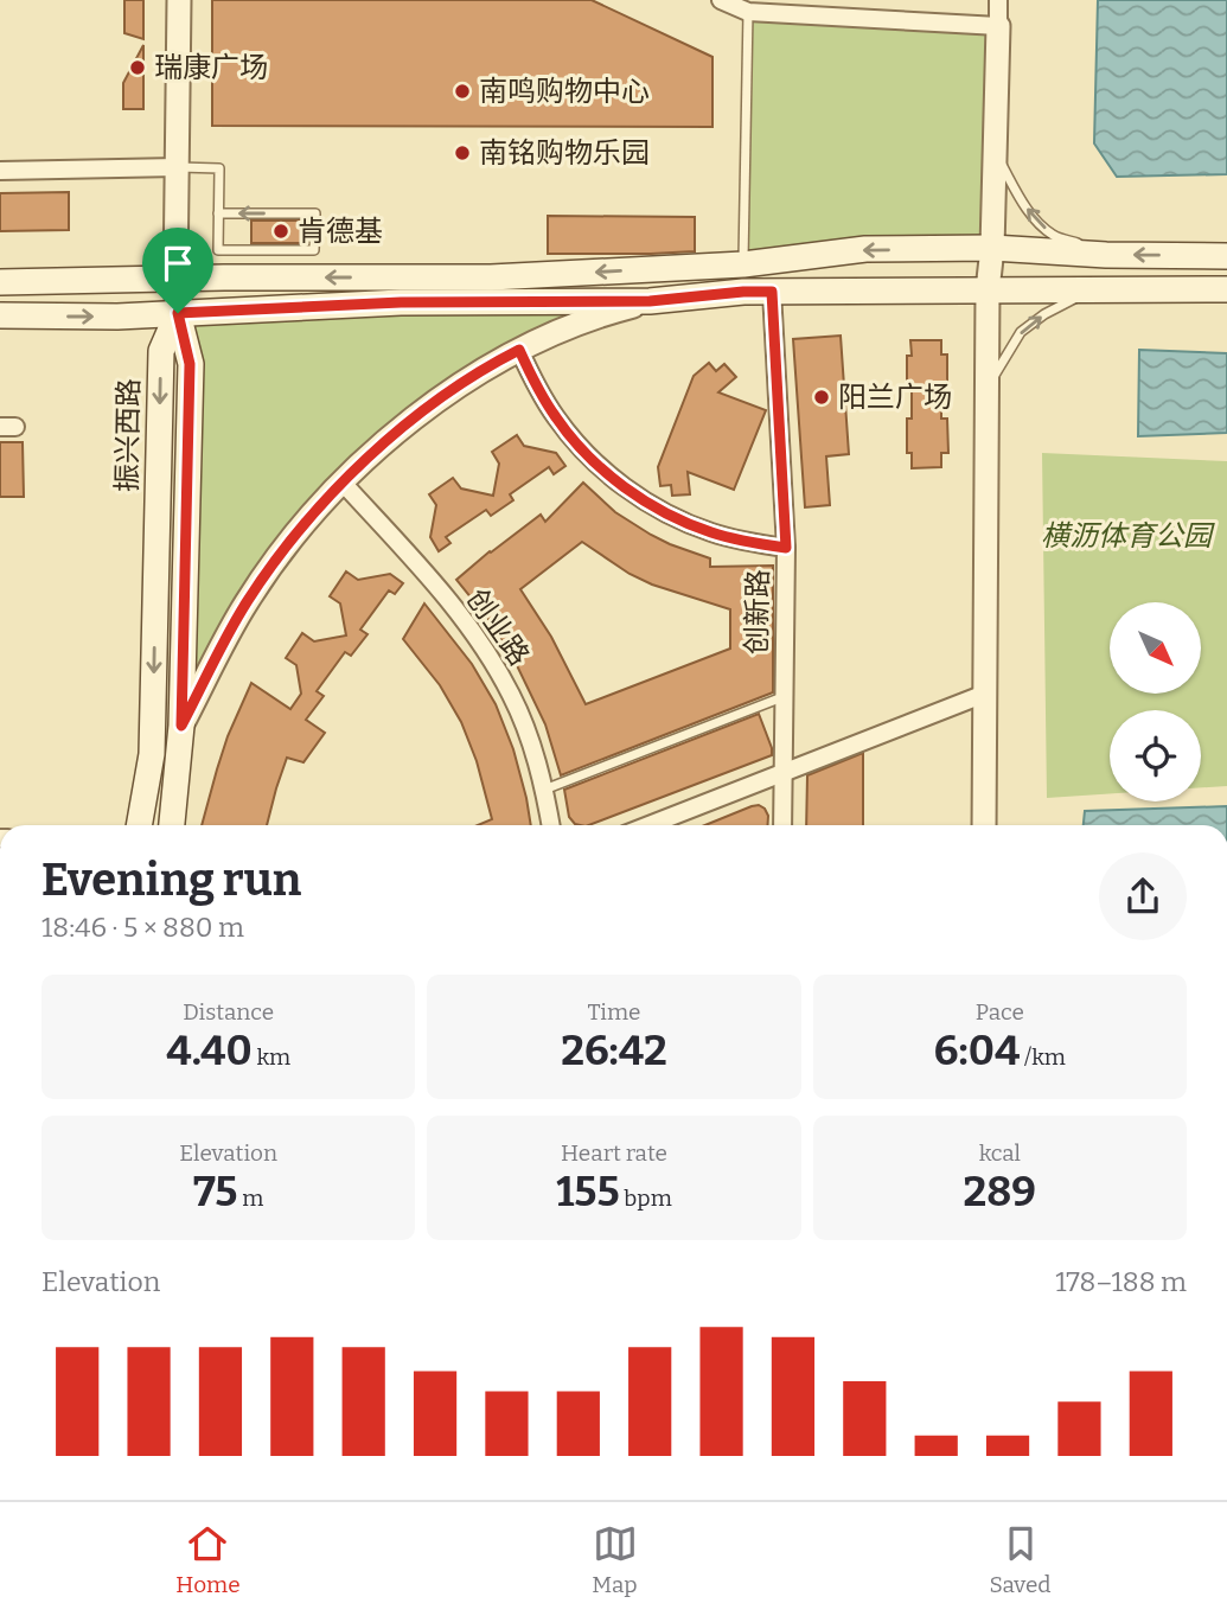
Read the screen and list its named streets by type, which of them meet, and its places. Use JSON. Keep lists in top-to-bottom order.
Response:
{
  "streets": {
    "main road": ["振兴西路"],
    "street": ["创新路", "创业路"]
  },
  "parks": ["横沥体育公园"],
  "places": [
    "瑞康广场",
    "南鸣购物中心",
    "南铭购物乐园",
    "肯德基",
    "阳兰广场"
  ],
  "north": "bottom right",
  "page": {
    "heading": ["Evening run", "18:46 · 5 × 880 m"],
    "stats": [
      ["Distance", "4.40 km"],
      ["Time", "26:42"],
      ["Pace", "6:04 /km"],
      ["Elevation", "75 m"],
      ["Heart rate", "155 bpm"],
      ["kcal", "289"]
    ],
    "chart": ["Elevation", "178–188 m"],
    "tabs": ["Home", "Map", "Saved"]
  }
}
